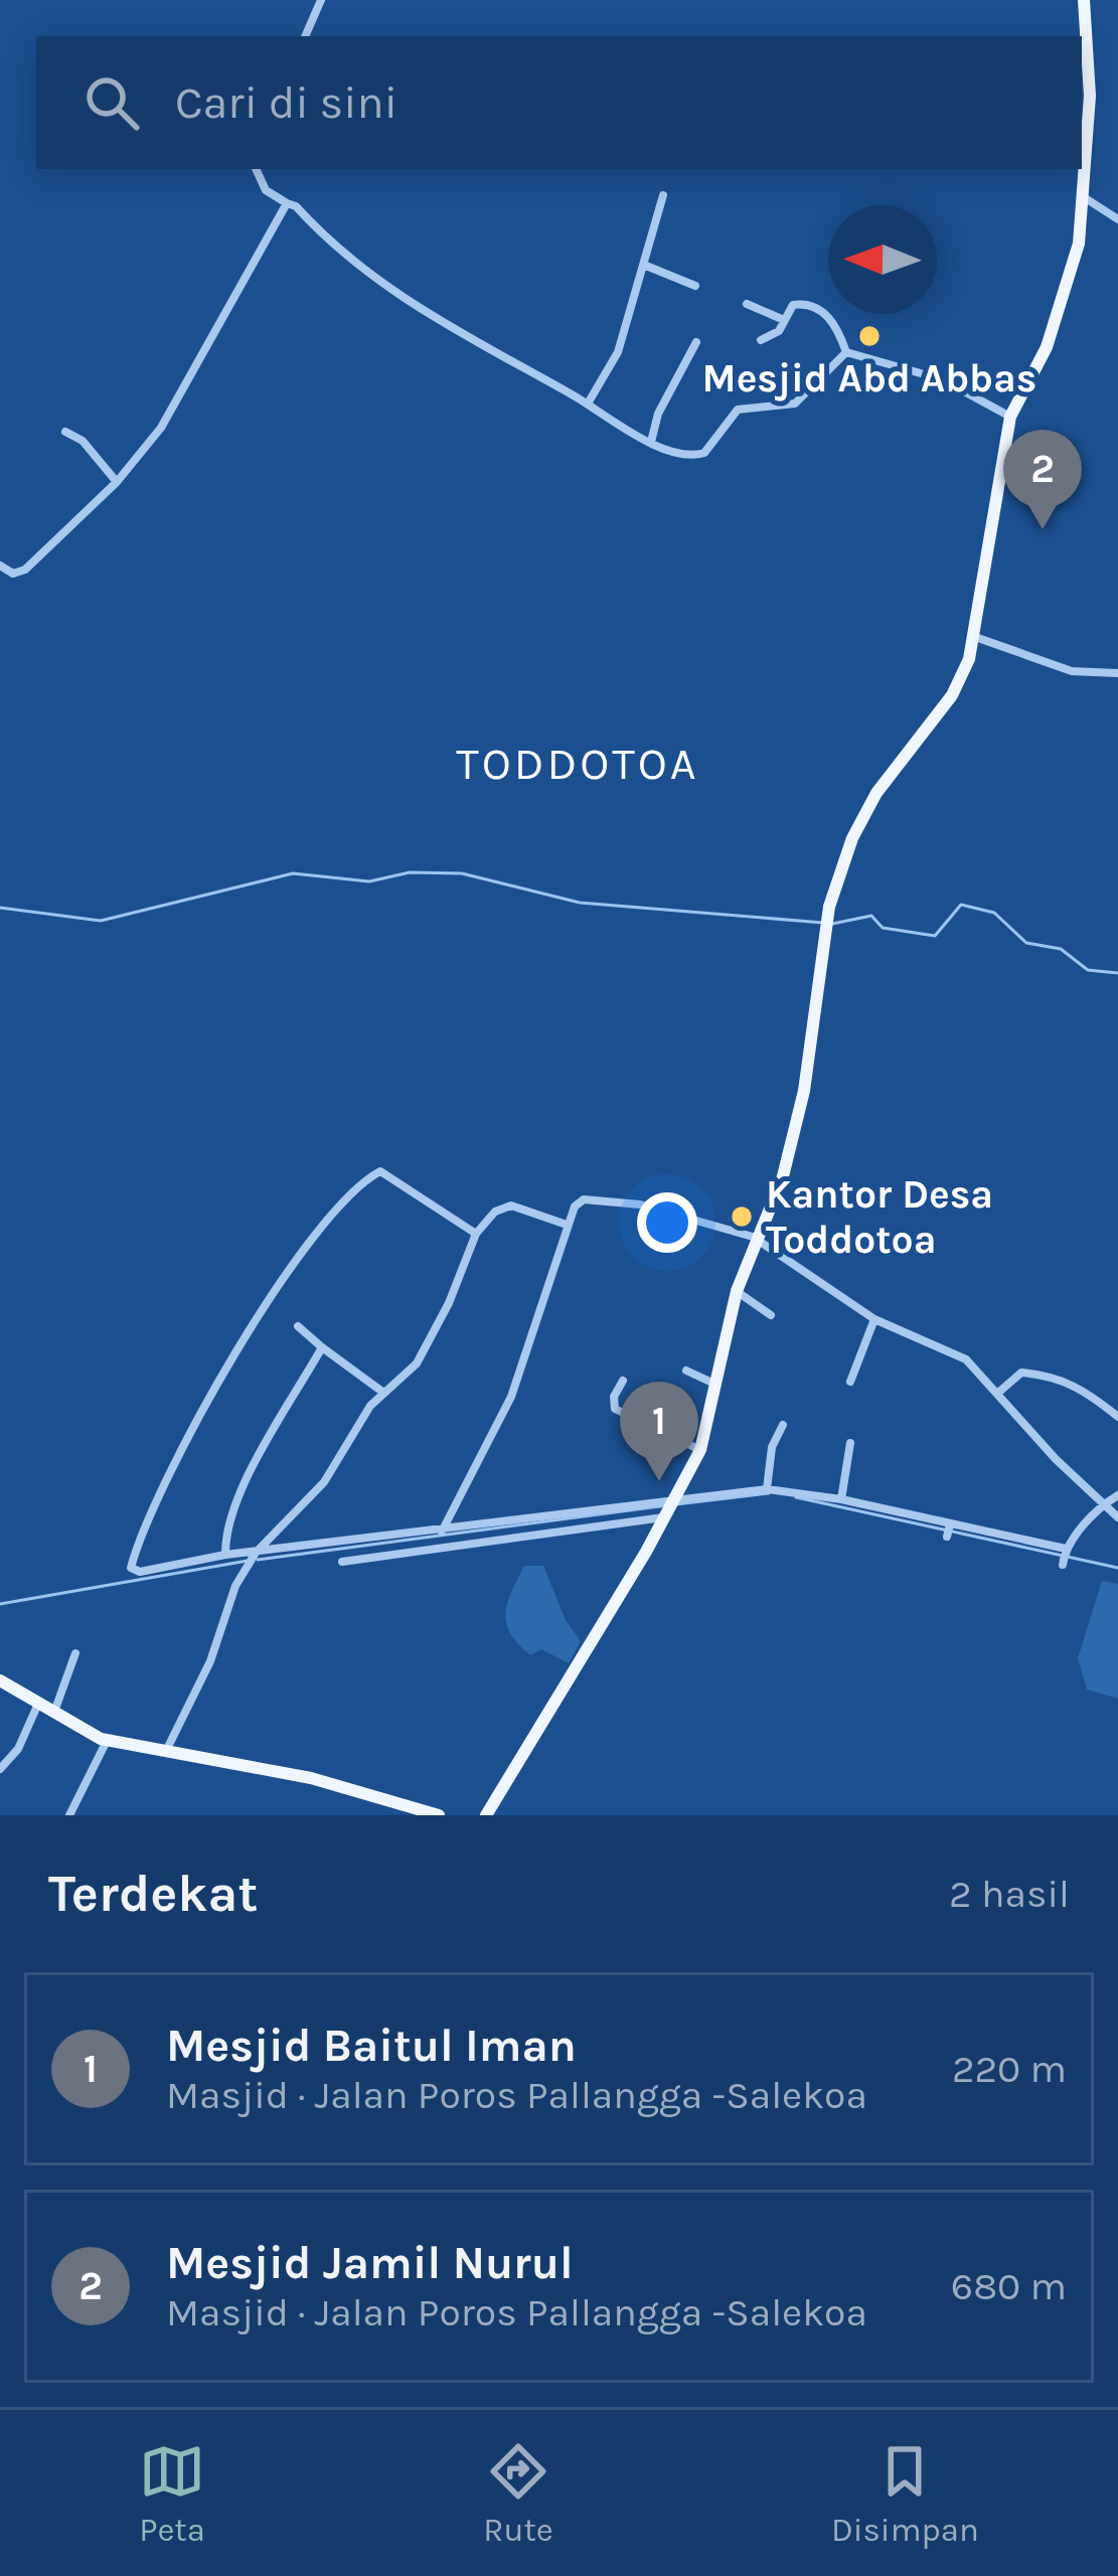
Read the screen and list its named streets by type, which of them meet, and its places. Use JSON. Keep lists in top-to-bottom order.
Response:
{
  "districts": ["TODDOTOA"],
  "places": ["Mesjid Abd Abbas", "Kantor Desa Toddotoa"],
  "north": "left",
  "page": {
    "search": "Cari di sini",
    "pins": ["2", "1"],
    "heading": ["Terdekat", "2 hasil"],
    "list": [
      {
        "mark": "1",
        "name": "Mesjid Baitul Iman",
        "note": "Masjid · Jalan Poros Pallangga -Salekoa",
        "value": "220 m"
      },
      {
        "mark": "2",
        "name": "Mesjid Jamil Nurul",
        "note": "Masjid · Jalan Poros Pallangga -Salekoa",
        "value": "680 m"
      }
    ],
    "nav": ["Peta", "Rute", "Disimpan"]
  }
}
